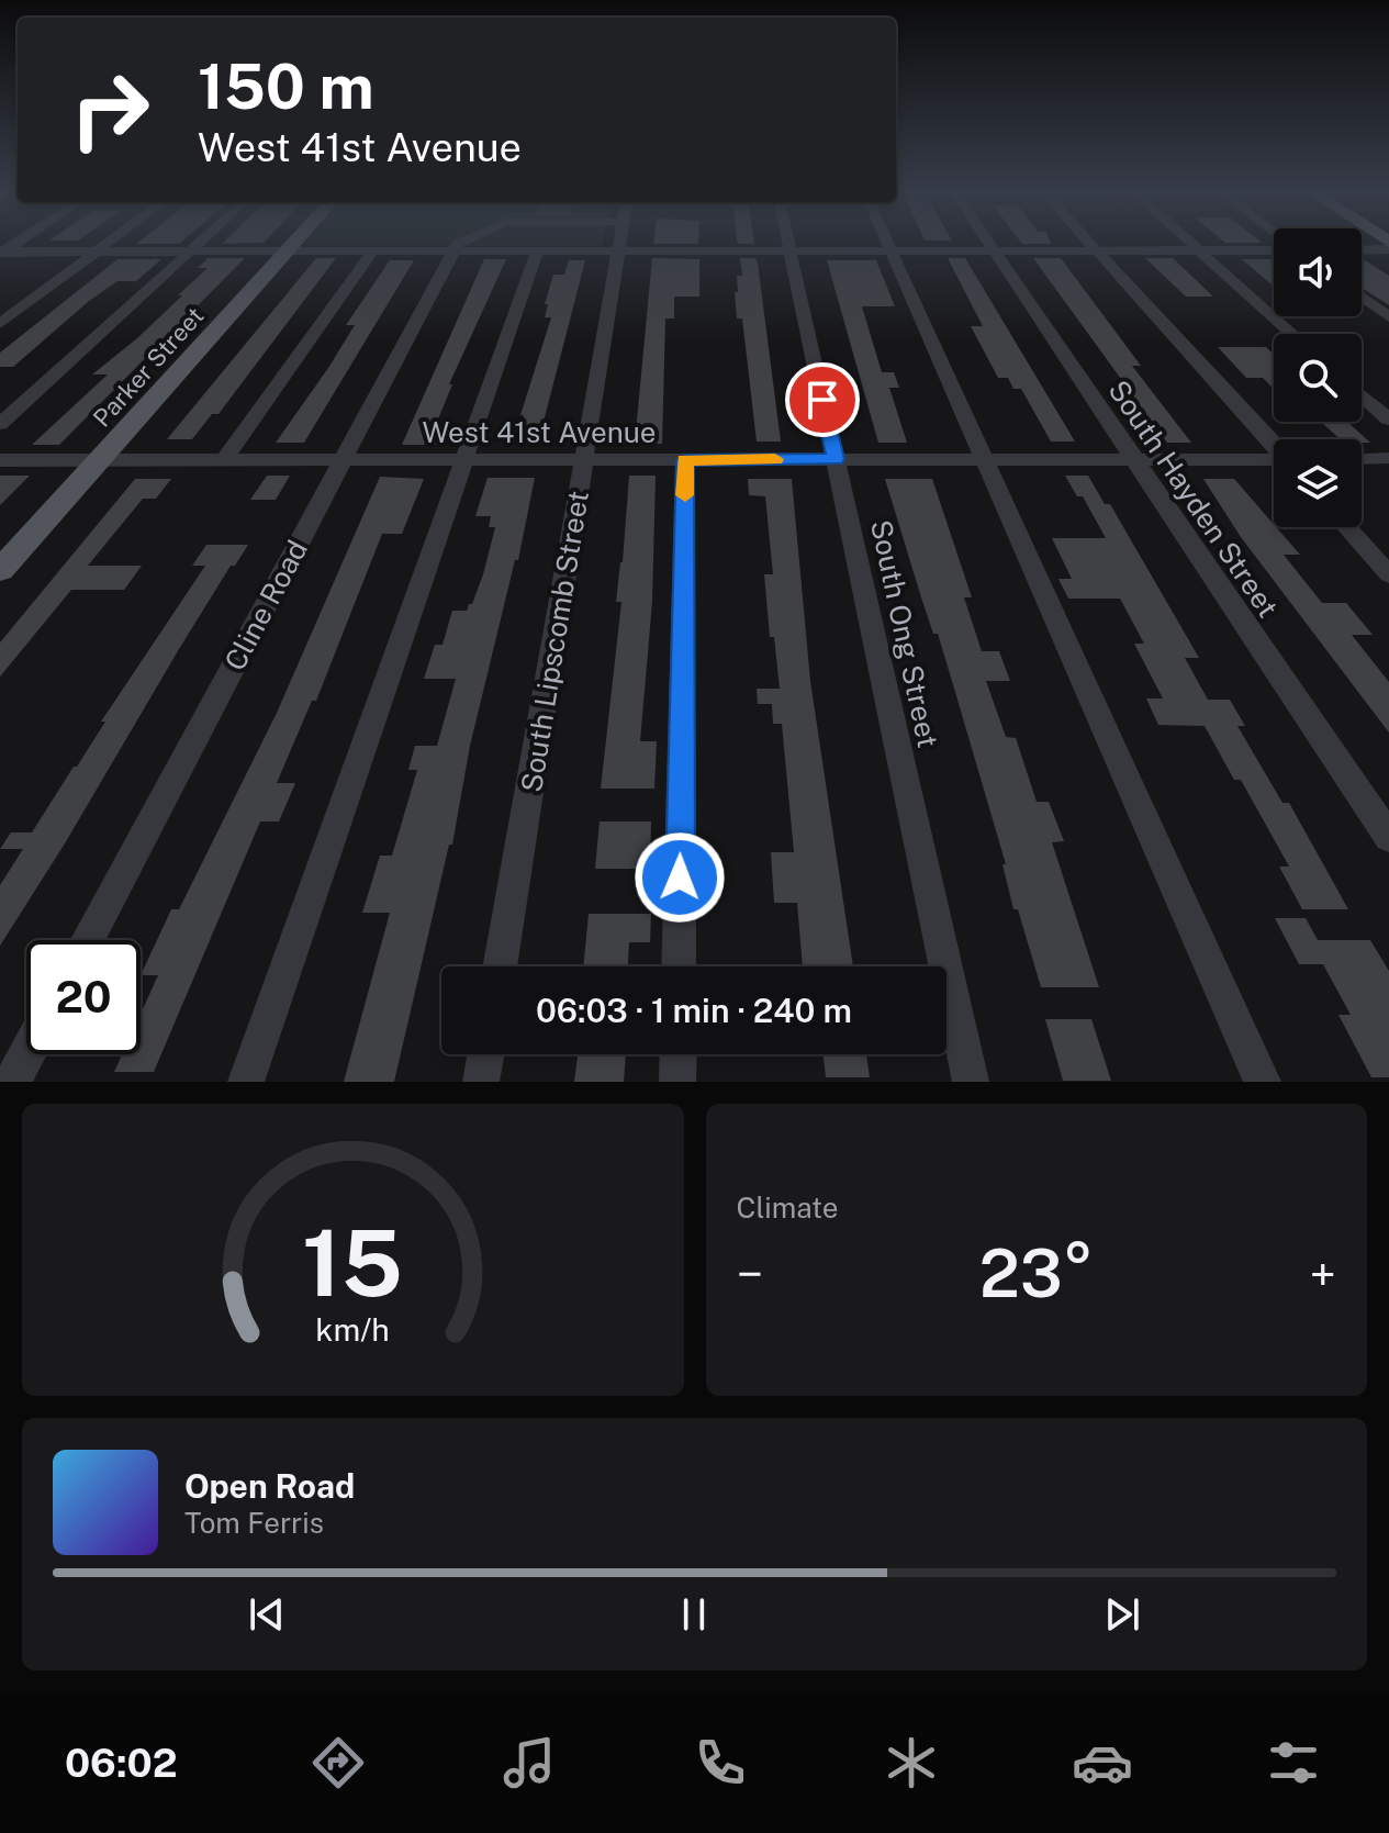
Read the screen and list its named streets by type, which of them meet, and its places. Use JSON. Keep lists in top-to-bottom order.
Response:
{
  "streets": {
    "main road": ["Parker Street"],
    "street": [
      "West 41st Avenue",
      "South Hayden Street",
      "Cline Road",
      "South Ong Street",
      "South Lipscomb Street"
    ]
  },
  "crossings": [
    ["Parker Street", "West 41st Avenue"],
    ["West 41st Avenue", "South Hayden Street"],
    ["West 41st Avenue", "Cline Road"],
    ["West 41st Avenue", "South Ong Street"],
    ["West 41st Avenue", "South Lipscomb Street"]
  ],
  "page": {
    "turn": ["150 m", "West 41st Avenue"],
    "limit": "20",
    "trip": "06:03 · 1 min · 240 m",
    "tile": "Climate",
    "heat": ["−", "23°", "+"],
    "song": ["Open Road", "Tom Ferris"],
    "tabs": "06:02",
    "gauge": ["15", "km/h"]
  }
}
